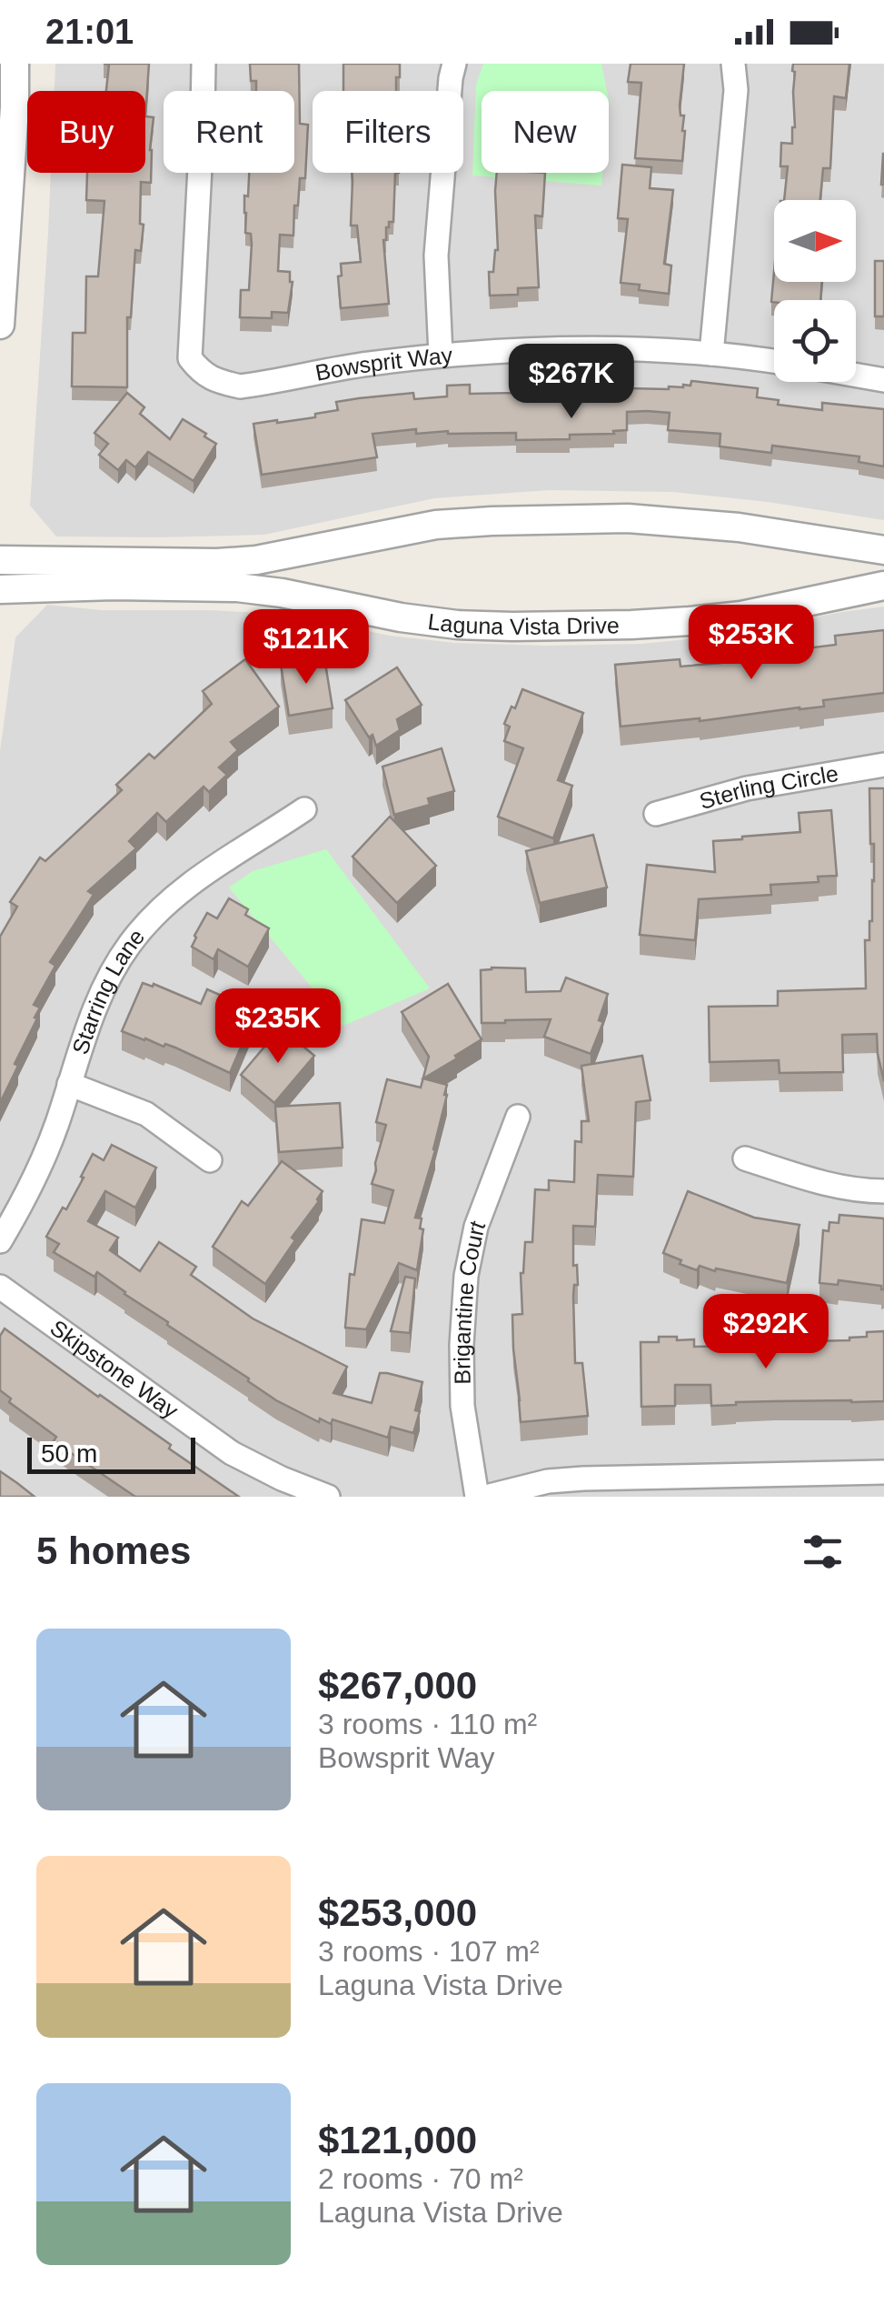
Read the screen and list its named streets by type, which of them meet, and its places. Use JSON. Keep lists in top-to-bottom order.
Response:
{
  "streets": {
    "street": [
      "Bowsprit Way",
      "Laguna Vista Drive",
      "Sterling Circle",
      "Starring Lane",
      "Brigantine Court",
      "Skipstone Way"
    ]
  },
  "scale_bar": "50 m",
  "north": "right",
  "page": {
    "status": "21:01",
    "chip": [
      "Buy",
      "Rent",
      "Filters",
      "New"
    ],
    "price": [
      "$267K",
      "$253K",
      "$121K",
      "$235K",
      "$292K"
    ],
    "scale": "50 m",
    "heading": "5 homes",
    "list": [
      {
        "name": "$267,000",
        "note": "3 rooms · 110 m² · Bowsprit Way"
      },
      {
        "name": "$253,000",
        "note": "3 rooms · 107 m² · Laguna Vista Drive"
      },
      {
        "name": "$121,000",
        "note": "2 rooms · 70 m² · Laguna Vista Drive"
      }
    ]
  }
}
